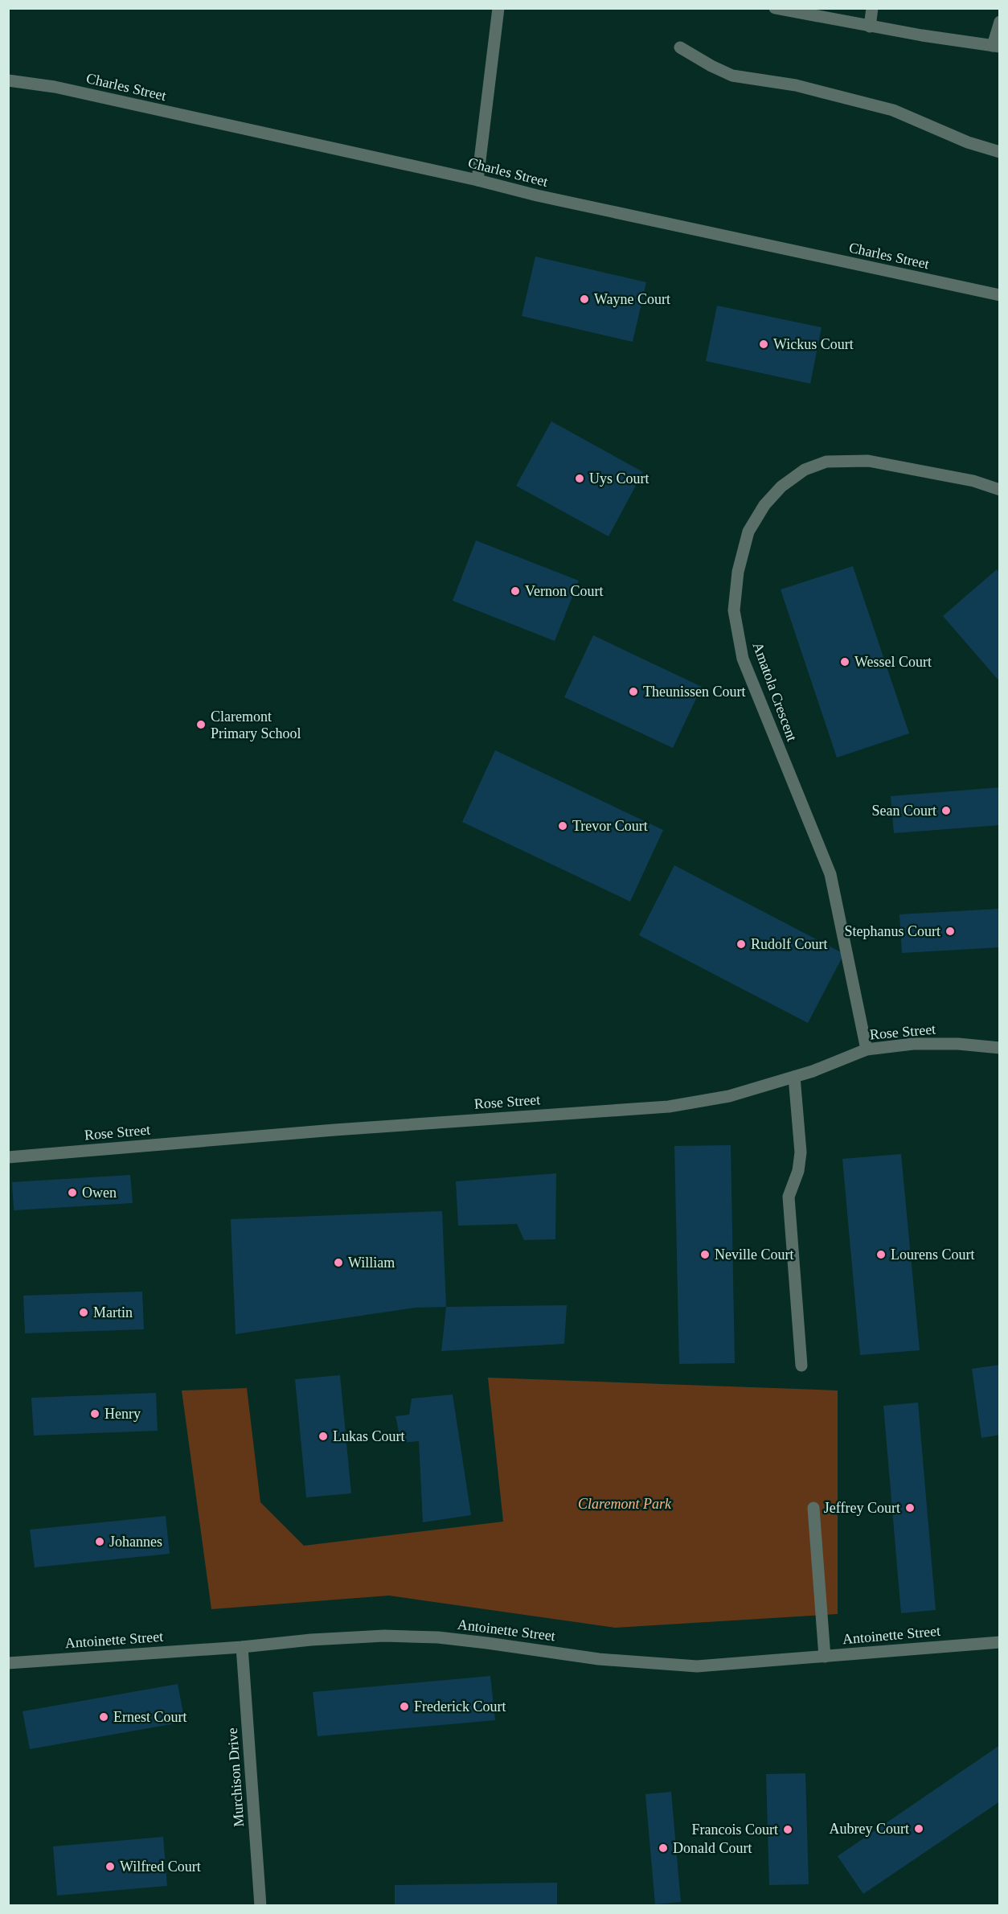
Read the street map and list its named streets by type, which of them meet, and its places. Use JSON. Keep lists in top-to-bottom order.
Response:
{
  "streets": {
    "street": [
      "Charles Street",
      "Amatola Crescent",
      "Rose Street",
      "Antoinette Street",
      "Murchison Drive"
    ]
  },
  "crossings": [
    ["Amatola Crescent", "Rose Street"],
    ["Antoinette Street", "Murchison Drive"]
  ],
  "parks": ["Claremont Park"],
  "places": [
    "Wayne Court",
    "Wickus Court",
    "Uys Court",
    "Vernon Court",
    "Wessel Court",
    "Theunissen Court",
    "Claremont Primary School",
    "Sean Court",
    "Trevor Court",
    "Stephanus Court",
    "Rudolf Court",
    "Owen",
    "Neville Court",
    "Lourens Court",
    "William",
    "Martin",
    "Henry",
    "Lukas Court",
    "Jeffrey Court",
    "Johannes",
    "Frederick Court",
    "Ernest Court",
    "Aubrey Court",
    "Francois Court",
    "Donald Court",
    "Wilfred Court"
  ]
}
